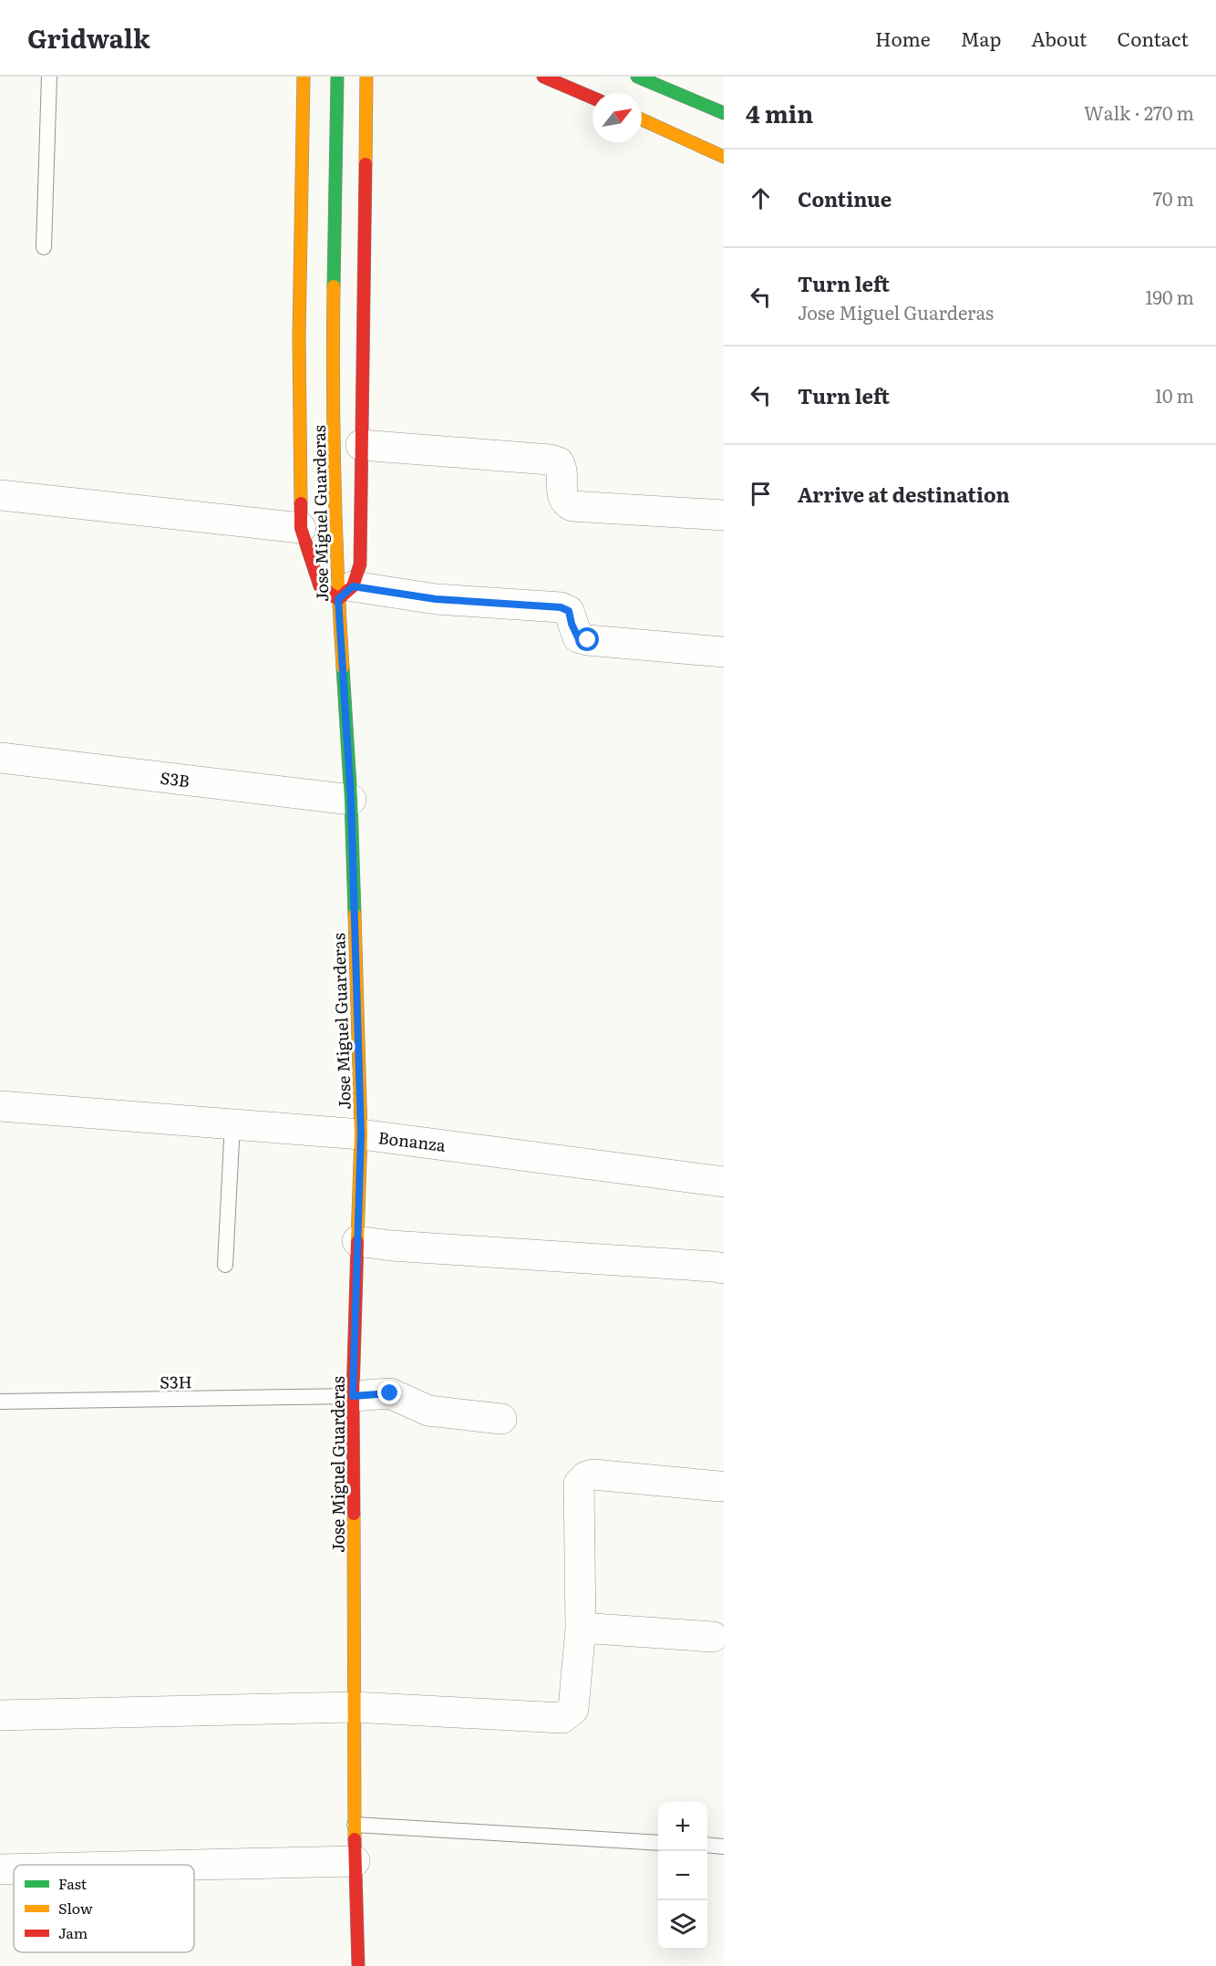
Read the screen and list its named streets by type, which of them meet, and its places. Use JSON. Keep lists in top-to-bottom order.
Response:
{
  "streets": {
    "main road": ["Jose Miguel Guarderas"],
    "street": ["S3B", "Bonanza"],
    "lane": ["S3H"]
  },
  "crossings": [
    ["Jose Miguel Guarderas", "S3B"],
    ["Jose Miguel Guarderas", "Bonanza"],
    ["Jose Miguel Guarderas", "S3H"]
  ],
  "legend": ["Fast", "Slow", "Jam"],
  "north": "top right",
  "page": {
    "header": "Gridwalk",
    "nav": [
      "Home",
      "Map",
      "About",
      "Contact"
    ],
    "heading": ["4 min", "Walk · 270 m"],
    "list": [
      ["Continue", "70 m"],
      ["Turn left", "Jose Miguel Guarderas", "190 m"],
      ["Turn left", "10 m"],
      "Arrive at destination"
    ],
    "map_buttons": ["+", "−"]
  }
}
